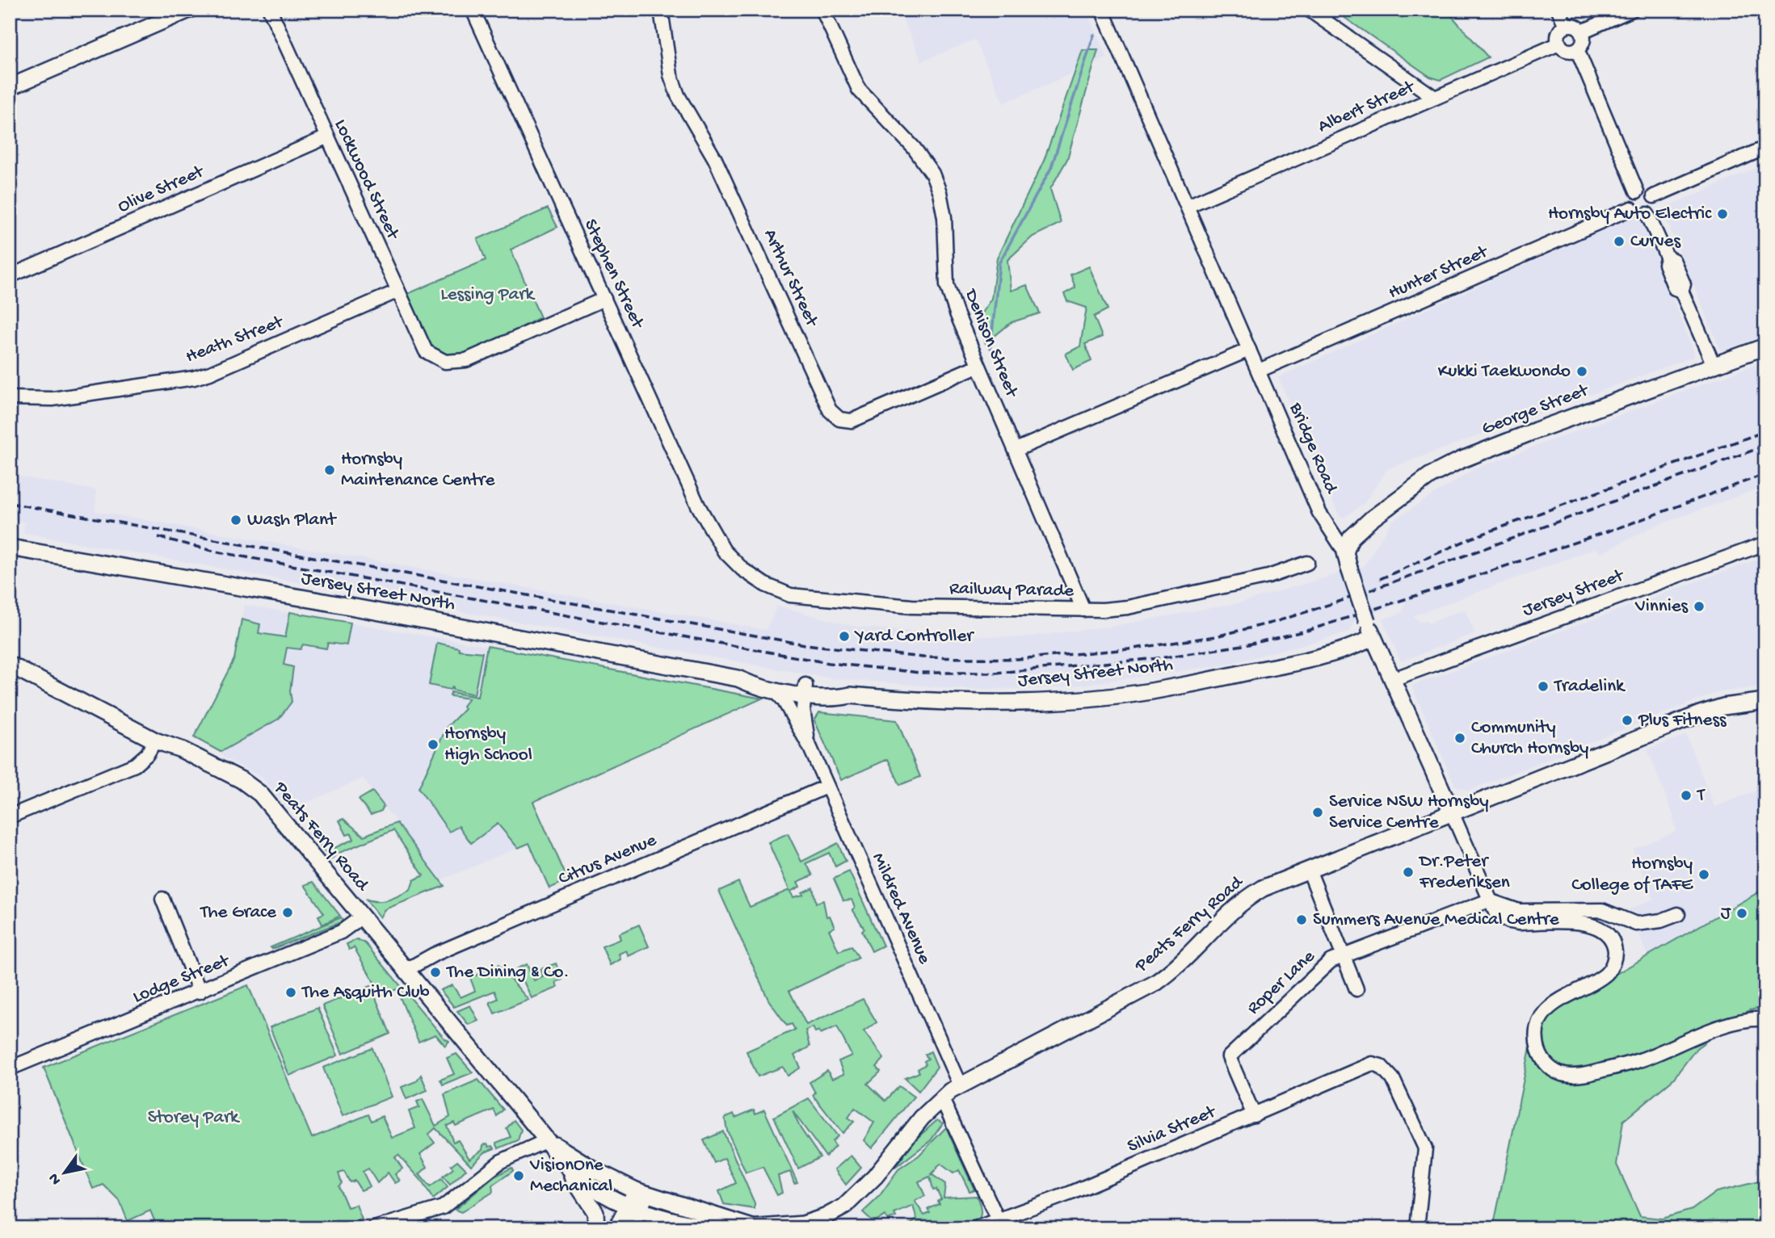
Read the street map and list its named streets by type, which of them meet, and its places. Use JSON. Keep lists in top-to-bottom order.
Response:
{
  "streets": {
    "main road": [
      "George Street",
      "Bridge Road",
      "Jersey Street North",
      "Peats Ferry Road"
    ],
    "street": [
      "Albert Street",
      "Lockwood Street",
      "Olive Street",
      "Hunter Street",
      "Stephen Street",
      "Arthur Street",
      "Heath Street",
      "Denison Street",
      "Railway Parade",
      "Jersey Street",
      "Citrus Avenue",
      "Mildred Avenue",
      "Lodge Street",
      "Roper Lane",
      "Silvia Street"
    ]
  },
  "crossings": [
    ["Albert Street", "Bridge Road"],
    ["Lockwood Street", "Olive Street"],
    ["Lockwood Street", "Stephen Street"],
    ["Lockwood Street", "Heath Street"],
    ["Hunter Street", "Bridge Road"],
    ["Stephen Street", "Railway Parade"],
    ["Arthur Street", "Denison Street"],
    ["Denison Street", "Railway Parade"],
    ["George Street", "Bridge Road"],
    ["Bridge Road", "Jersey Street North"],
    ["Bridge Road", "Jersey Street"],
    ["Bridge Road", "Peats Ferry Road"],
    ["Bridge Road", "Roper Lane"],
    ["Jersey Street North", "Mildred Avenue"],
    ["Peats Ferry Road", "Citrus Avenue"],
    ["Peats Ferry Road", "Mildred Avenue"],
    ["Peats Ferry Road", "Lodge Street"],
    ["Citrus Avenue", "Mildred Avenue"],
    ["Roper Lane", "Silvia Street"]
  ],
  "parks": ["Lessing Park", "Storey Park"],
  "places": [
    "Hornsby Auto Electric",
    "Curves",
    "Kukki Taekwondo",
    "Hornsby Maintenance Centre",
    "Wash Plant",
    "Vinnies",
    "Yard Controller",
    "Tradelink",
    "Plus Fitness",
    "Community Church Hornsby",
    "Hornsby High School",
    "T",
    "Service NSW Hornsby Service Centre",
    "Dr.Peter Frederiksen",
    "Hornsby College of TAFE",
    "The Grace",
    "J",
    "Summers Avenue Medical Centre",
    "The Dining & Co.",
    "The Asquith Club",
    "VisionOne Mechanical"
  ],
  "north": "bottom left"
}
